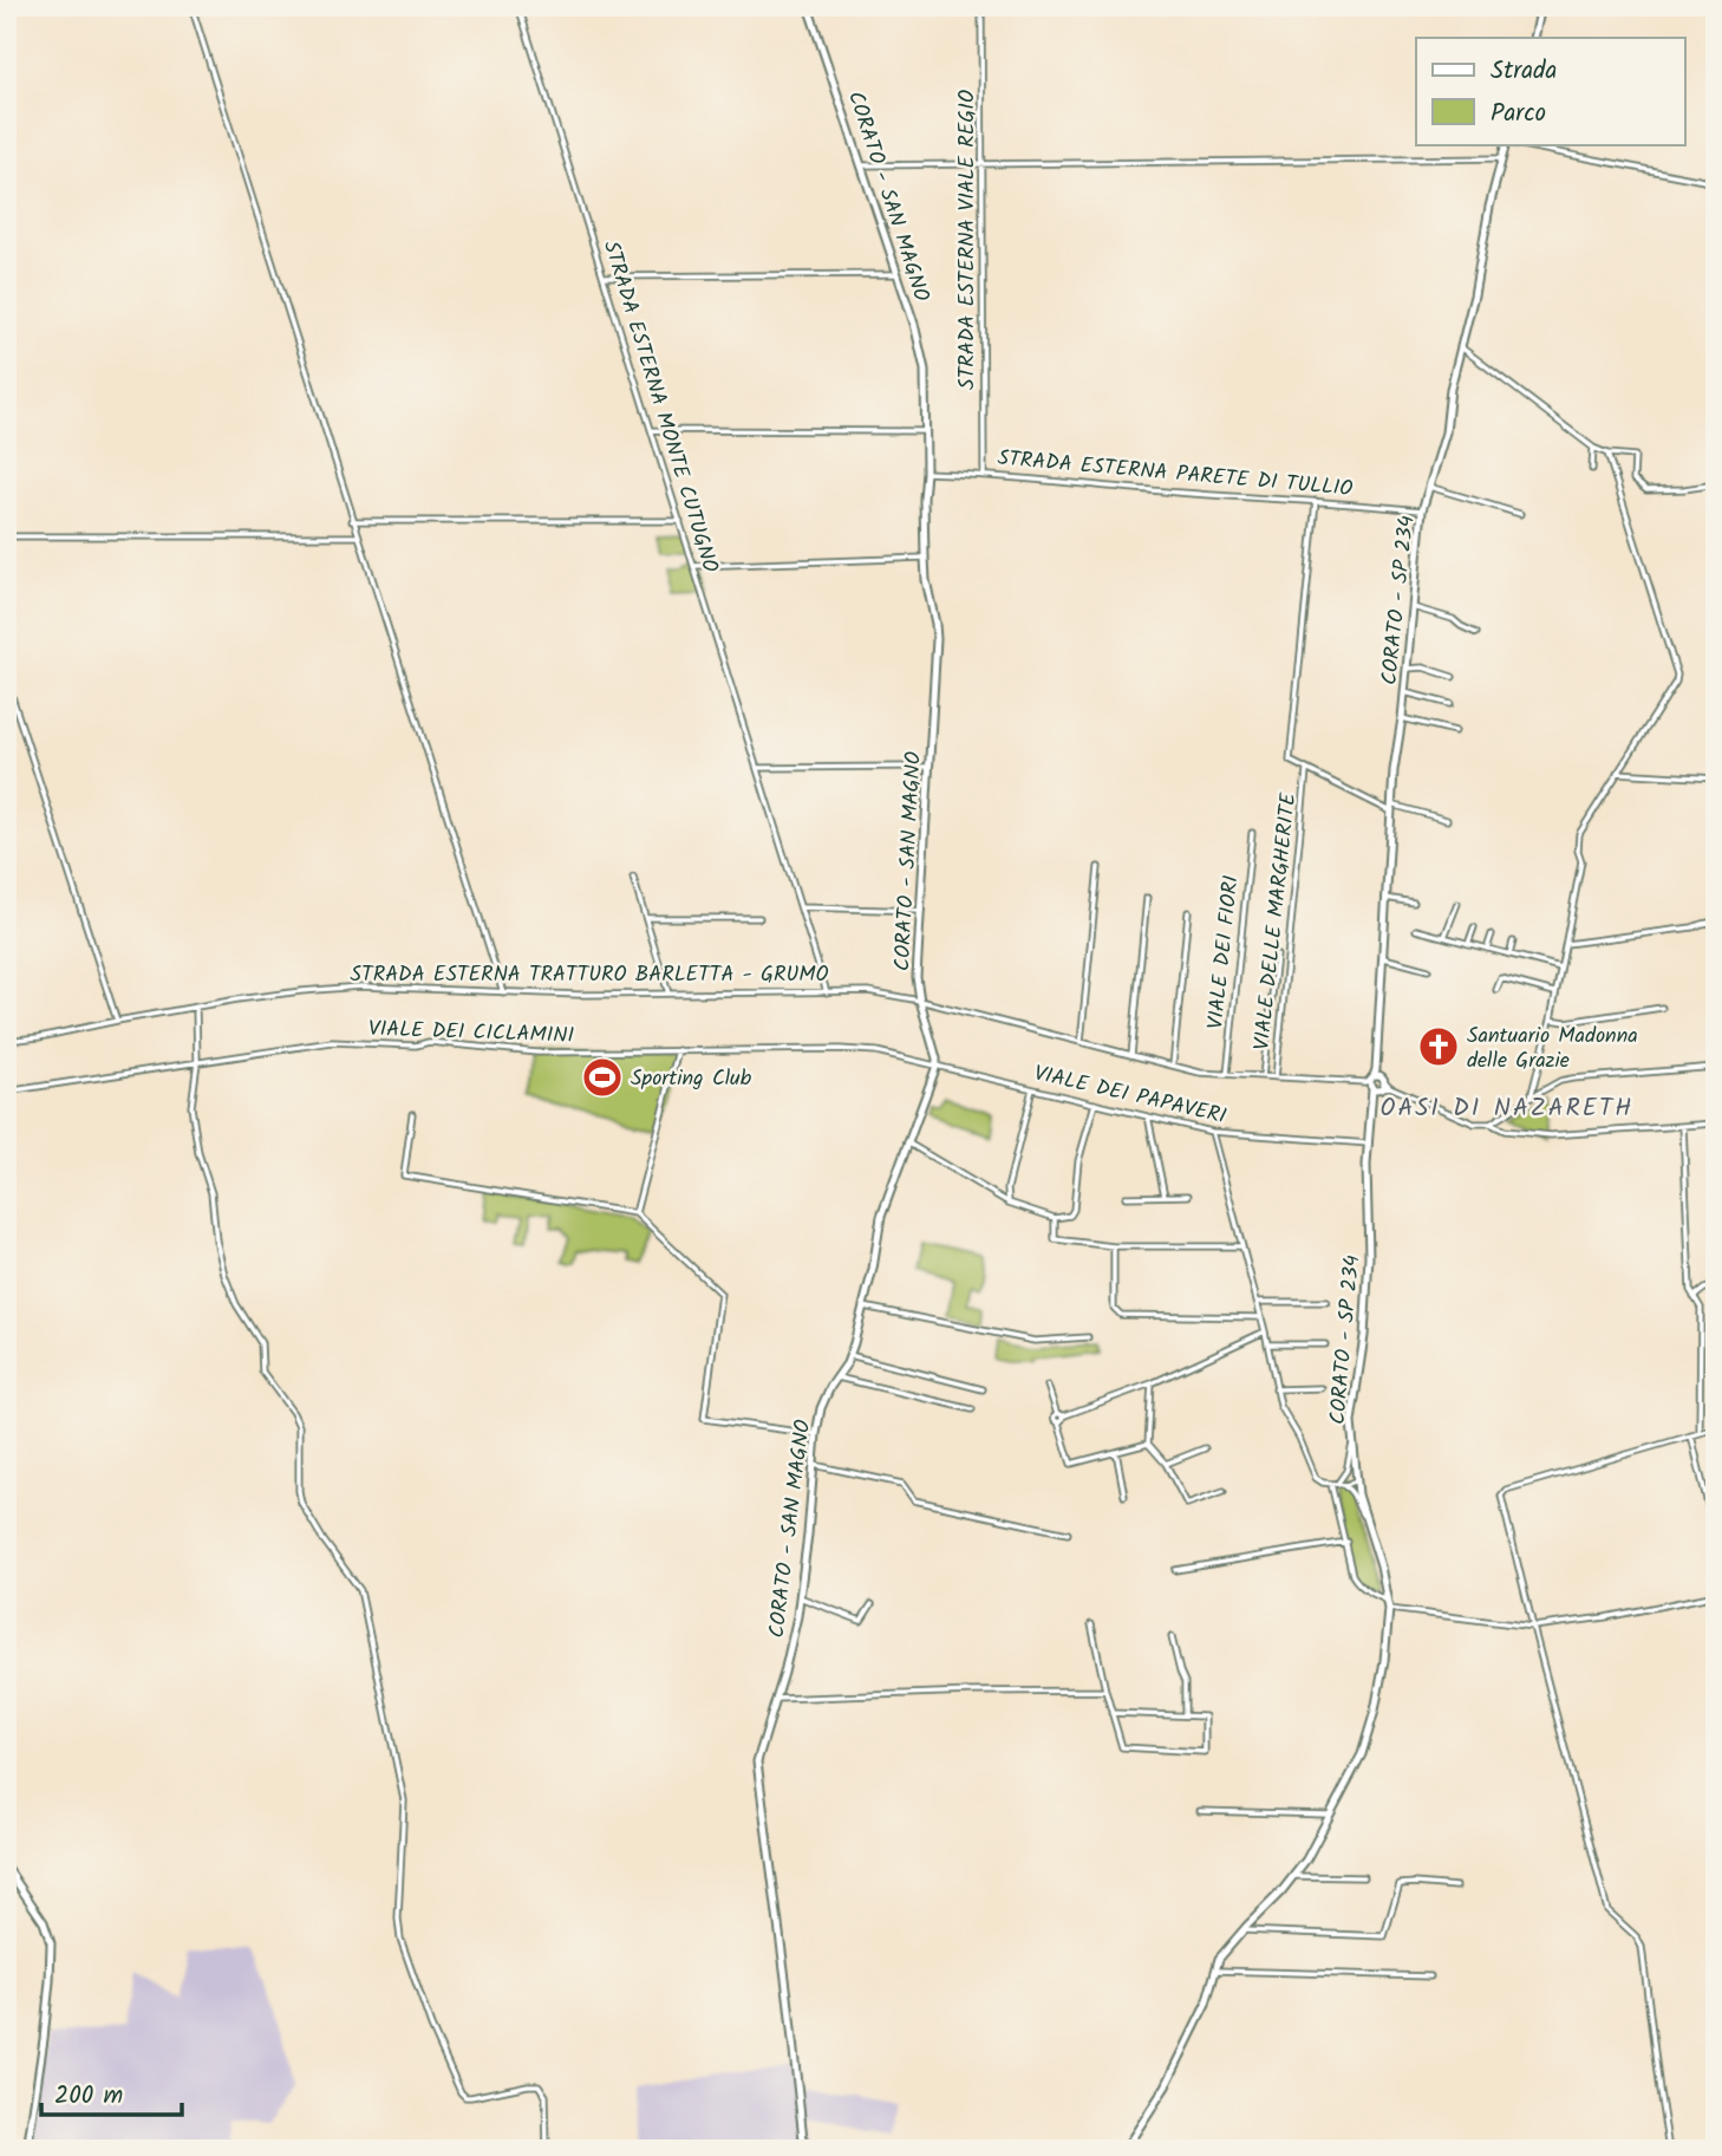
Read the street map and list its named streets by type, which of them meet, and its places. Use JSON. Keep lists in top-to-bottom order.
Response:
{
  "streets": {
    "main road": ["CORATO - SAN MAGNO", "CORATO - SP 234"],
    "street": [
      "STRADA ESTERNA VIALE REGIO",
      "STRADA ESTERNA MONTE CUTUGNO",
      "STRADA ESTERNA PARETE DI TULLIO",
      "VIALE DELLE MARGHERITE",
      "VIALE DEI FIORI",
      "STRADA ESTERNA TRATTURO BARLETTA - GRUMO",
      "VIALE DEI CICLAMINI",
      "VIALE DEI PAPAVERI"
    ]
  },
  "crossings": [
    ["CORATO - SAN MAGNO", "STRADA ESTERNA PARETE DI TULLIO"],
    ["CORATO - SAN MAGNO", "STRADA ESTERNA TRATTURO BARLETTA - GRUMO"],
    ["CORATO - SAN MAGNO", "VIALE DEI CICLAMINI"],
    ["CORATO - SAN MAGNO", "VIALE DEI PAPAVERI"],
    ["STRADA ESTERNA VIALE REGIO", "STRADA ESTERNA PARETE DI TULLIO"],
    ["STRADA ESTERNA MONTE CUTUGNO", "STRADA ESTERNA TRATTURO BARLETTA - GRUMO"],
    ["STRADA ESTERNA PARETE DI TULLIO", "CORATO - SP 234"],
    ["CORATO - SP 234", "STRADA ESTERNA TRATTURO BARLETTA - GRUMO"],
    ["CORATO - SP 234", "VIALE DEI PAPAVERI"],
    ["VIALE DELLE MARGHERITE", "STRADA ESTERNA TRATTURO BARLETTA - GRUMO"],
    ["VIALE DEI FIORI", "STRADA ESTERNA TRATTURO BARLETTA - GRUMO"],
    ["VIALE DEI CICLAMINI", "VIALE DEI PAPAVERI"]
  ],
  "districts": ["OASI DI NAZARETH"],
  "places": {
    "church": ["Santuario Madonna delle Grazie"],
    "sports": ["Sporting Club"]
  },
  "legend": ["Strada", "Parco"],
  "scale_bar": "200 m"
}
